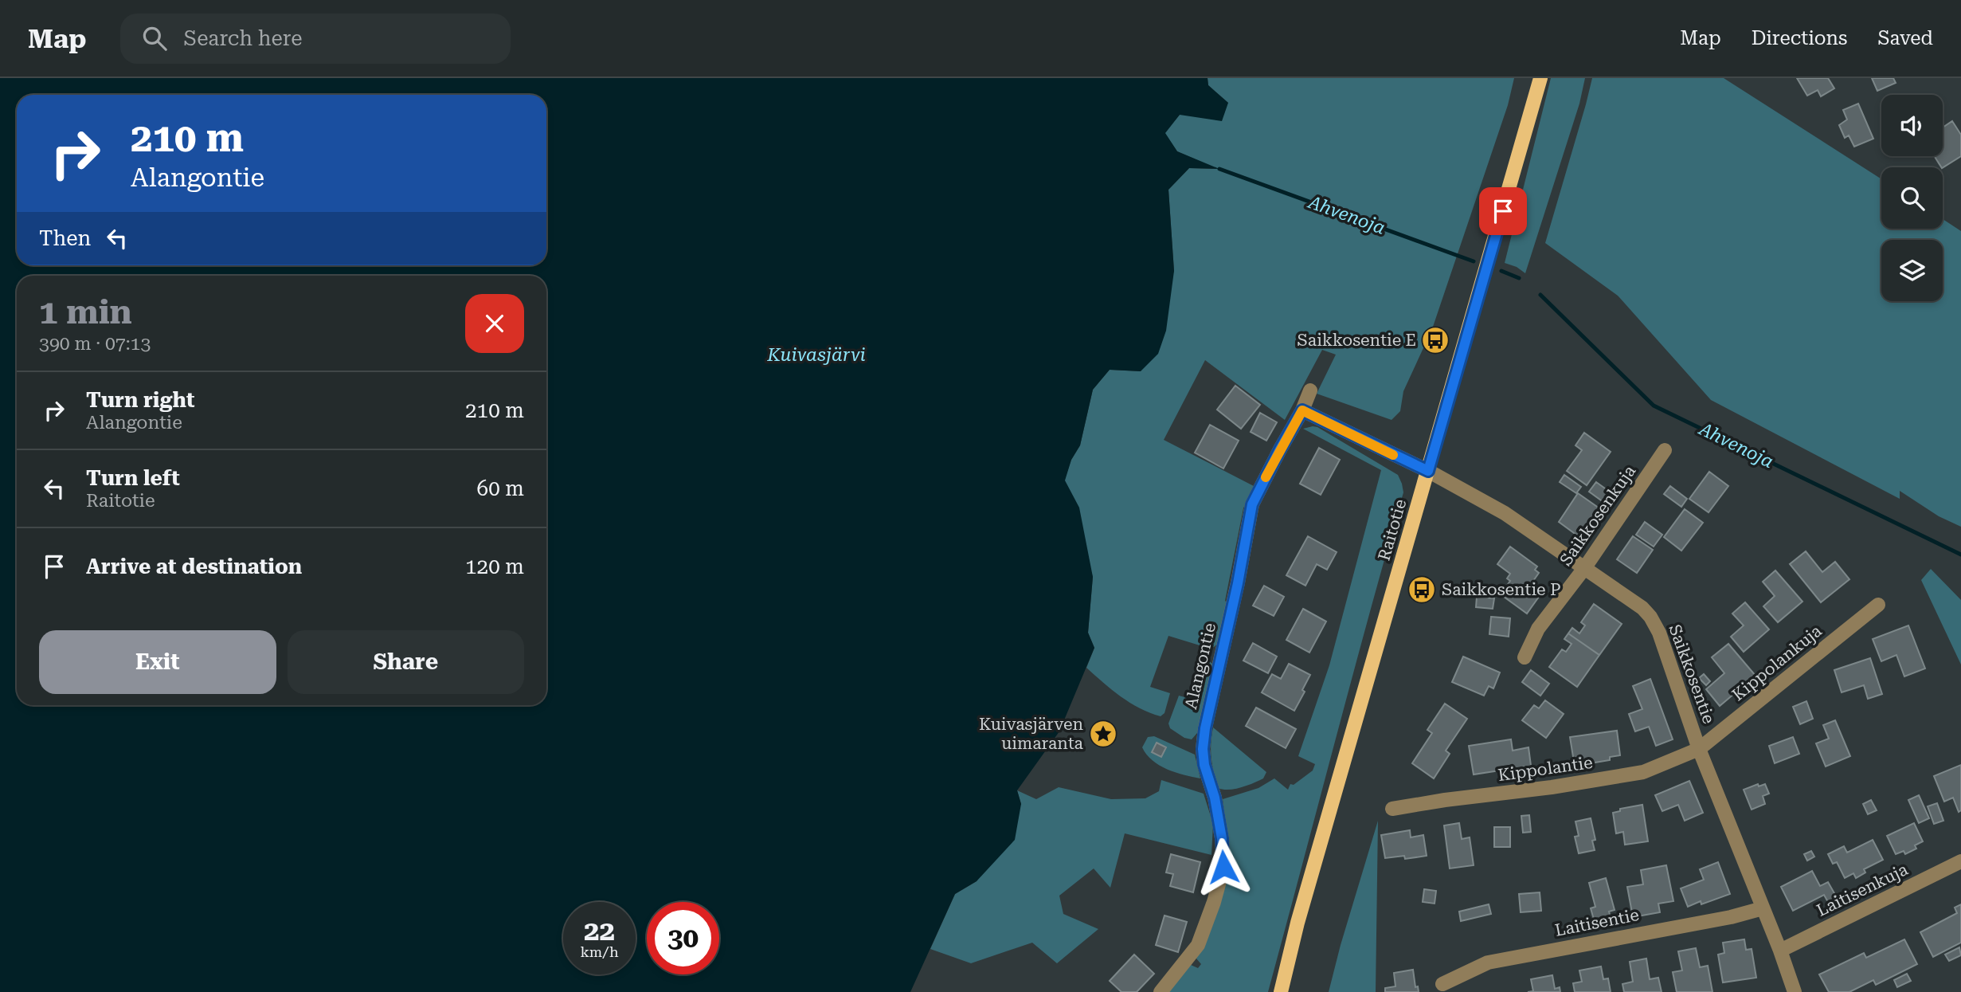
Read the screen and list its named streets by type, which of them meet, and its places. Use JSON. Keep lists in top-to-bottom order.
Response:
{
  "streets": {
    "main road": ["Raitotie"],
    "street": [
      "Saikkosenkuja",
      "Kippolankuja",
      "Alangontie",
      "Saikkosentie",
      "Kippolantie",
      "Laitisenkuja",
      "Laitisentie"
    ]
  },
  "crossings": [
    ["Saikkosenkuja", "Saikkosentie"],
    ["Raitotie", "Saikkosentie"],
    ["Kippolankuja", "Saikkosentie"],
    ["Kippolankuja", "Kippolantie"],
    ["Saikkosentie", "Kippolantie"],
    ["Saikkosentie", "Laitisenkuja"],
    ["Saikkosentie", "Laitisentie"]
  ],
  "water": ["Ahvenoja", "Kuivasjärvi"],
  "places": {
    "bus stop": ["Saikkosentie E", "Saikkosentie P"],
    "place": ["Kuivasjärven uimaranta"]
  },
  "page": {
    "header": "Map",
    "search": "Search here",
    "nav": ["Map", "Directions", "Saved"],
    "turn": ["210 m", "Alangontie"],
    "then": "Then",
    "heading": ["1 min", "390 m · 07:13"],
    "list": [
      {
        "name": "Turn right",
        "note": "Alangontie",
        "value": "210 m"
      },
      {
        "name": "Turn left",
        "note": "Raitotie",
        "value": "60 m"
      },
      {
        "name": "Arrive at destination",
        "value": "120 m"
      }
    ],
    "buttons": ["Exit", "Share"],
    "speed": "22 km/h",
    "limit": "30"
  }
}
